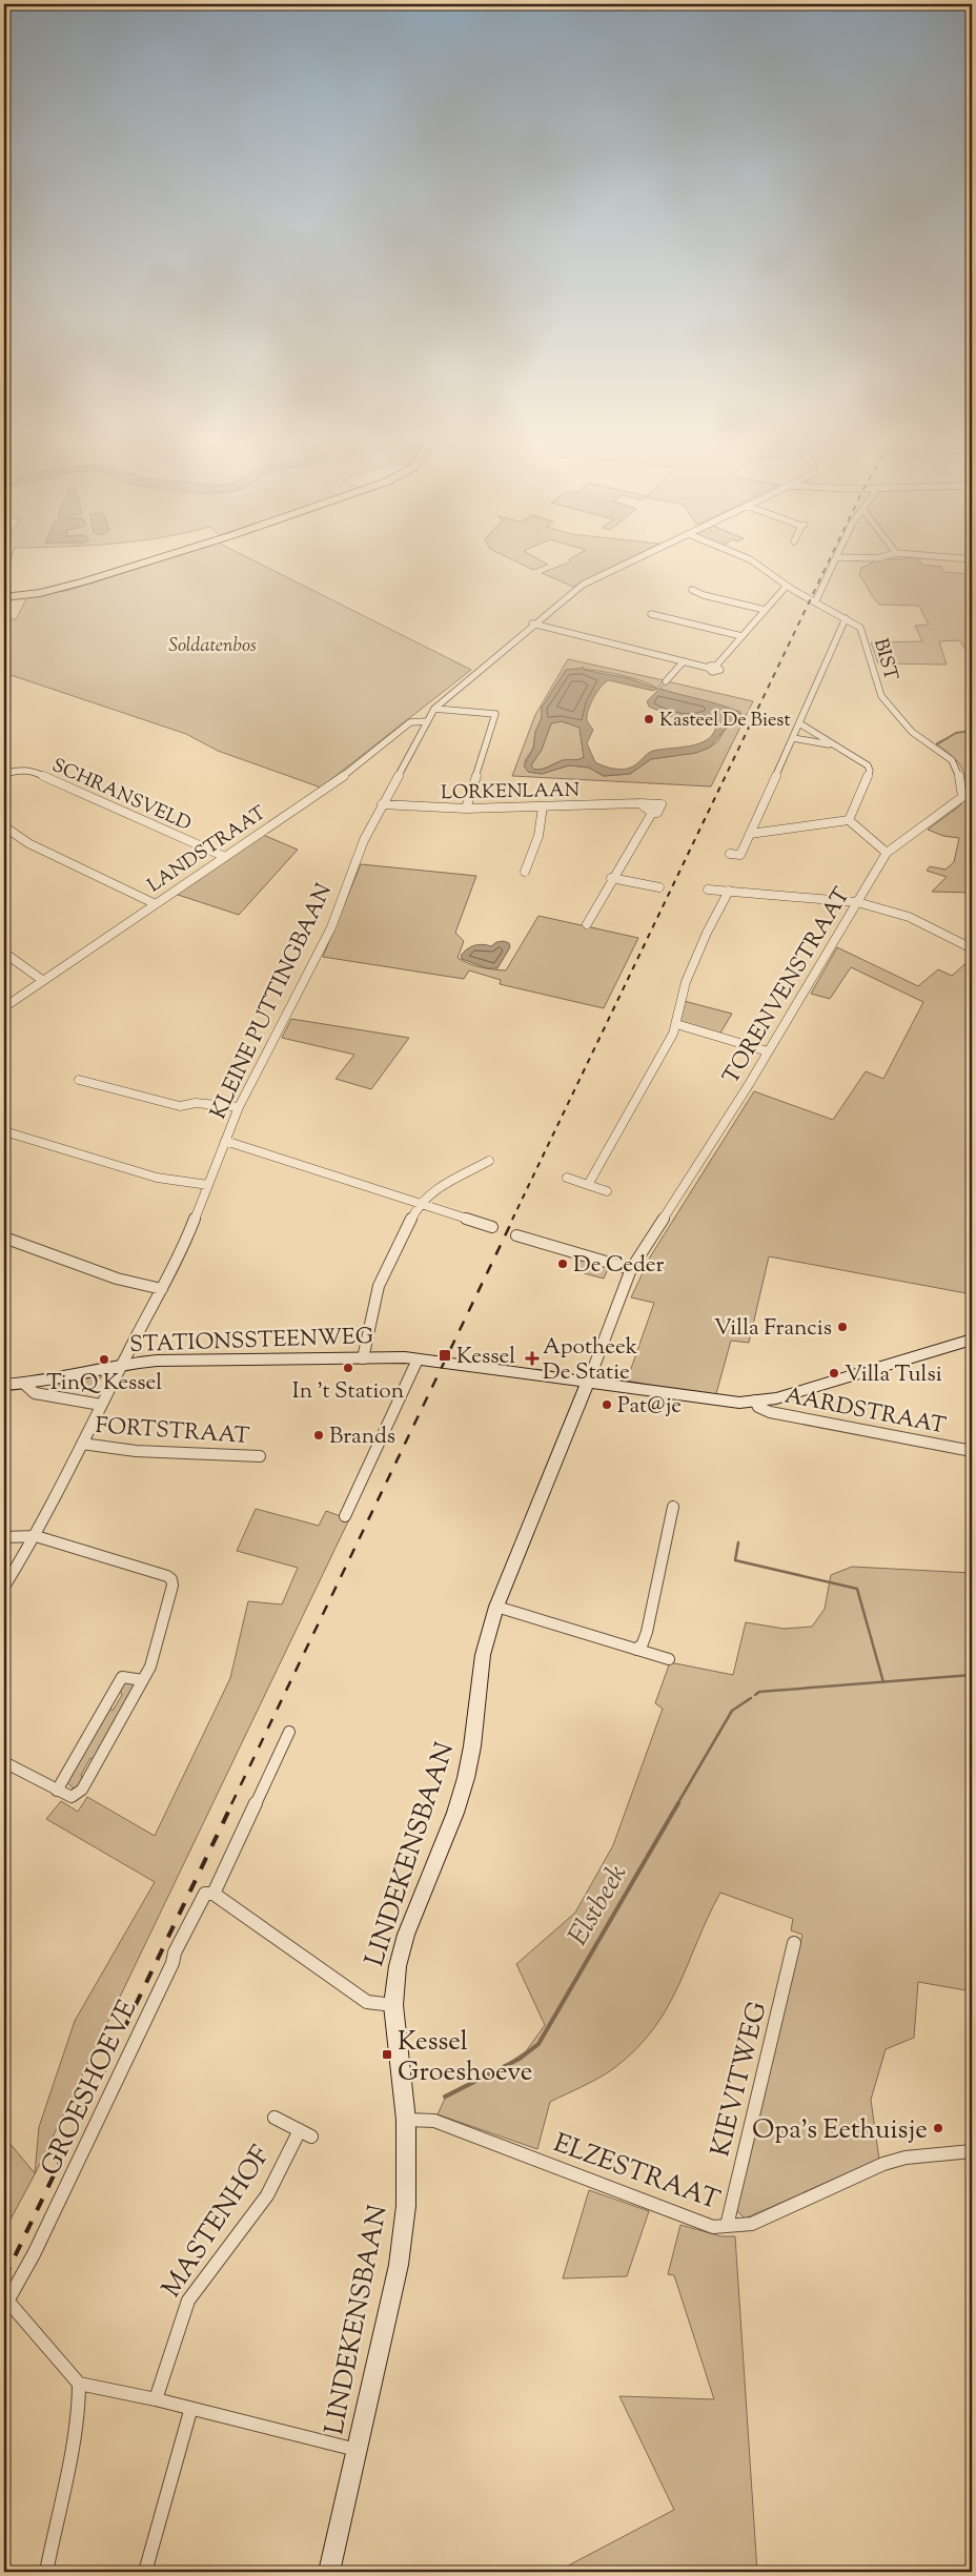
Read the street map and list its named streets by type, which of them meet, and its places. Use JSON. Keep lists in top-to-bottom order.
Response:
{
  "streets": {
    "street": [
      "BIST",
      "LORKENLAAN",
      "SCHRANSVELD",
      "LANDSTRAAT",
      "TORENVENSTRAAT",
      "KLEINE PUTTINGBAAN",
      "STATIONSSTEENWEG",
      "AARDSTRAAT",
      "FORTSTRAAT",
      "LINDEKENSBAAN",
      "KIEVITWEG",
      "GROESHOEVE",
      "ELZESTRAAT",
      "MASTENHOF"
    ]
  },
  "crossings": [
    ["BIST", "TORENVENSTRAAT"],
    ["LORKENLAAN", "KLEINE PUTTINGBAAN"],
    ["SCHRANSVELD", "LANDSTRAAT"],
    ["LANDSTRAAT", "KLEINE PUTTINGBAAN"],
    ["TORENVENSTRAAT", "STATIONSSTEENWEG"],
    ["TORENVENSTRAAT", "LINDEKENSBAAN"],
    ["KLEINE PUTTINGBAAN", "STATIONSSTEENWEG"],
    ["KLEINE PUTTINGBAAN", "FORTSTRAAT"],
    ["STATIONSSTEENWEG", "AARDSTRAAT"],
    ["STATIONSSTEENWEG", "FORTSTRAAT"],
    ["STATIONSSTEENWEG", "LINDEKENSBAAN"],
    ["LINDEKENSBAAN", "ELZESTRAAT"],
    ["KIEVITWEG", "ELZESTRAAT"]
  ],
  "water": ["Elstbeek"],
  "parks": ["Soldatenbos"],
  "places": {
    "other": [
      "Kasteel De Biest",
      "De Ceder",
      "Villa Francis",
      "TinQ Kessel",
      "In 't Station",
      "Villa Tulsi",
      "Pat@je",
      "Brands",
      "Opa's Eethuisje"
    ],
    "transit": ["Kessel", "Kessel Groeshoeve"],
    "health": ["Apotheek De Statie"]
  }
}
